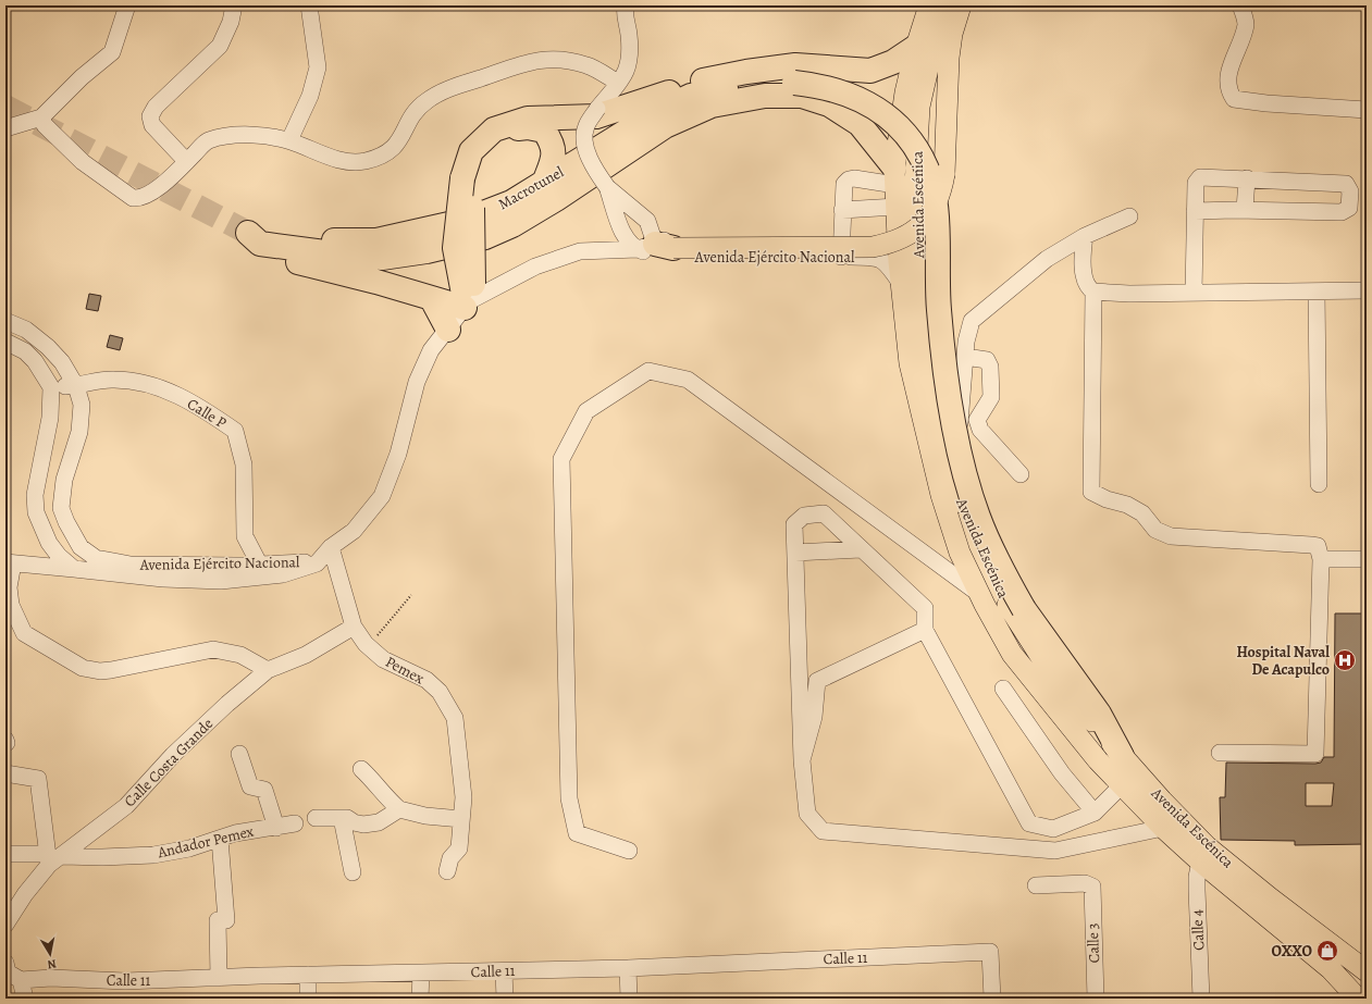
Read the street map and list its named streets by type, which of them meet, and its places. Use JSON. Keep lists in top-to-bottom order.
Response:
{
  "streets": {
    "highway": ["Macrotunel"],
    "main road": ["Avenida Escénica"],
    "street": [
      "Avenida Ejército Nacional",
      "Calle P",
      "Pemex",
      "Calle Costa Grande",
      "Andador Pemex",
      "Calle 4",
      "Calle 3",
      "Calle 11"
    ]
  },
  "crossings": [
    ["Macrotunel", "Avenida Escénica"],
    ["Avenida Ejército Nacional", "Calle P"],
    ["Avenida Ejército Nacional", "Pemex"],
    ["Pemex", "Calle Costa Grande"],
    ["Calle Costa Grande", "Andador Pemex"]
  ],
  "places": {
    "hospital": ["Hospital Naval De Acapulco"],
    "shop": ["OXXO"]
  },
  "north": "bottom"
}
